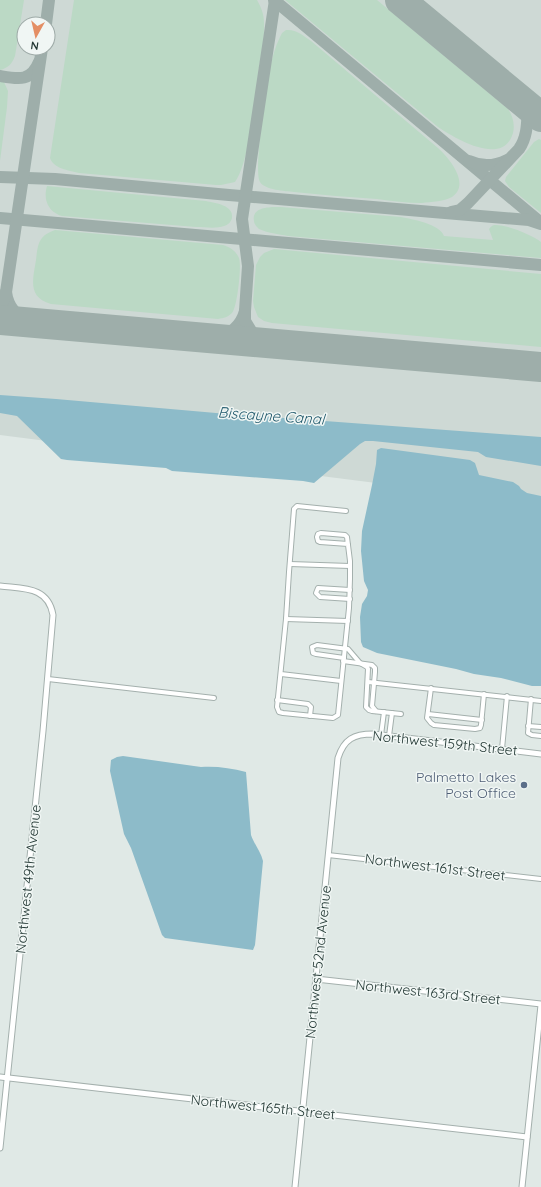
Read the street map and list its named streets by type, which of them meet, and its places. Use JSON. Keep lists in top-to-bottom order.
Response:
{
  "streets": {
    "street": [
      "Northwest 159th Street",
      "Northwest 161st Street",
      "Northwest 49th Avenue",
      "Northwest 52nd Avenue",
      "Northwest 163rd Street",
      "Northwest 165th Street"
    ]
  },
  "crossings": [
    ["Northwest 159th Street", "Northwest 52nd Avenue"],
    ["Northwest 161st Street", "Northwest 52nd Avenue"],
    ["Northwest 49th Avenue", "Northwest 165th Street"],
    ["Northwest 52nd Avenue", "Northwest 163rd Street"],
    ["Northwest 52nd Avenue", "Northwest 165th Street"]
  ],
  "water": ["Biscayne Canal"],
  "places": ["Palmetto Lakes Post Office"],
  "north": "bottom"
}
